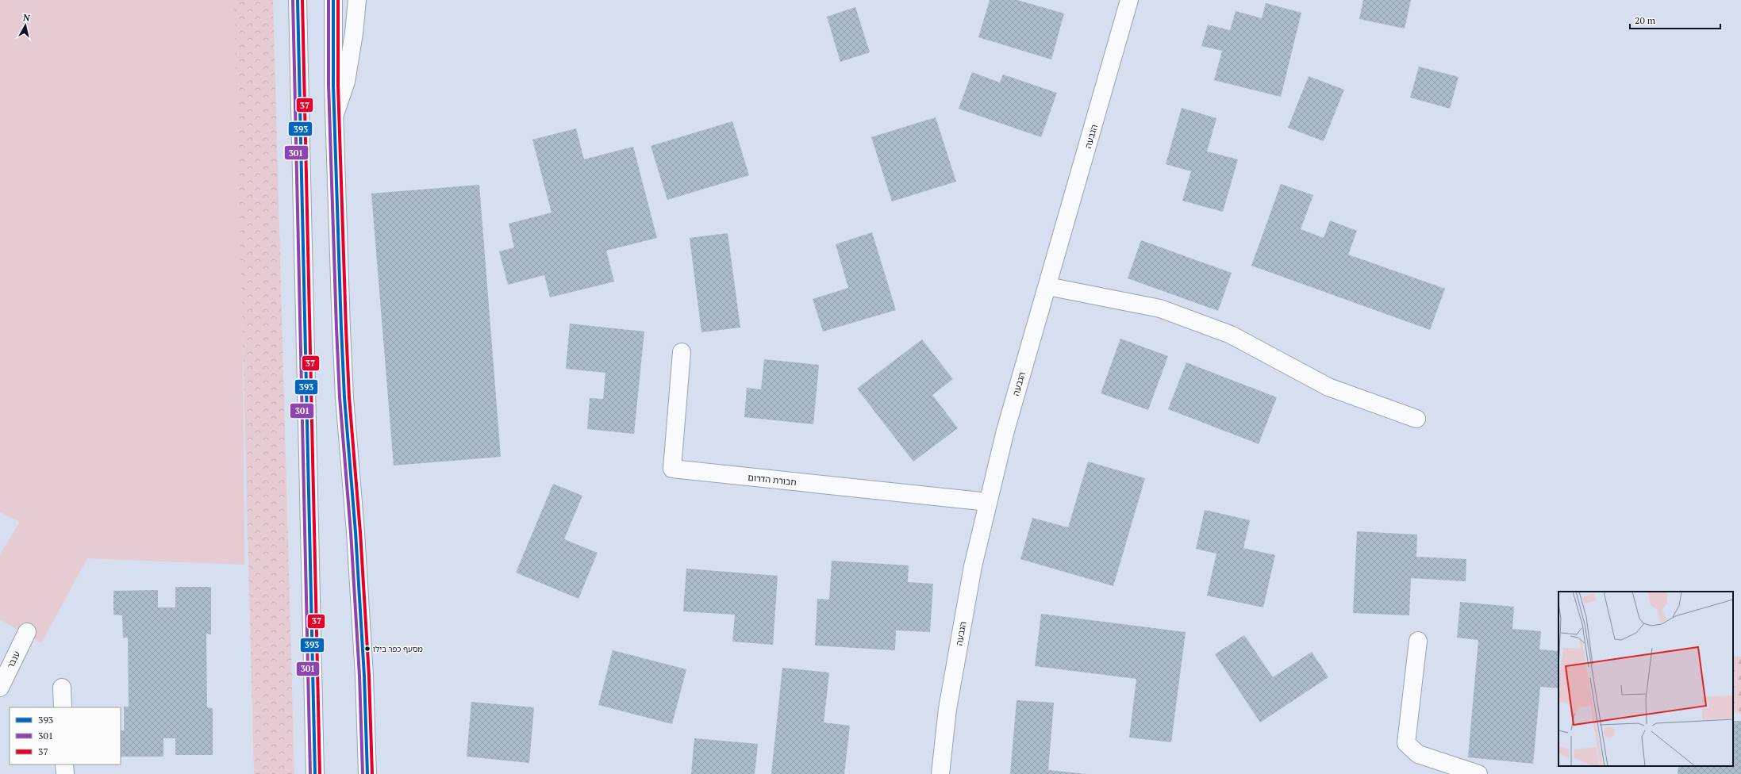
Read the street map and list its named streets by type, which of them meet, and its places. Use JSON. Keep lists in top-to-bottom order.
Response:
{
  "streets": {
    "main road": ["הגבעה", "חבורת הדרום", "ענבר"]
  },
  "crossings": [
    ["הגבעה", "חבורת הדרום"]
  ],
  "places": ["מסעף כפר בילו"],
  "lines": ["transit line 393", "transit line 301", "transit line 37"],
  "legend": ["393", "301", "37"],
  "scale_bar": "20 m",
  "north": "top"
}
